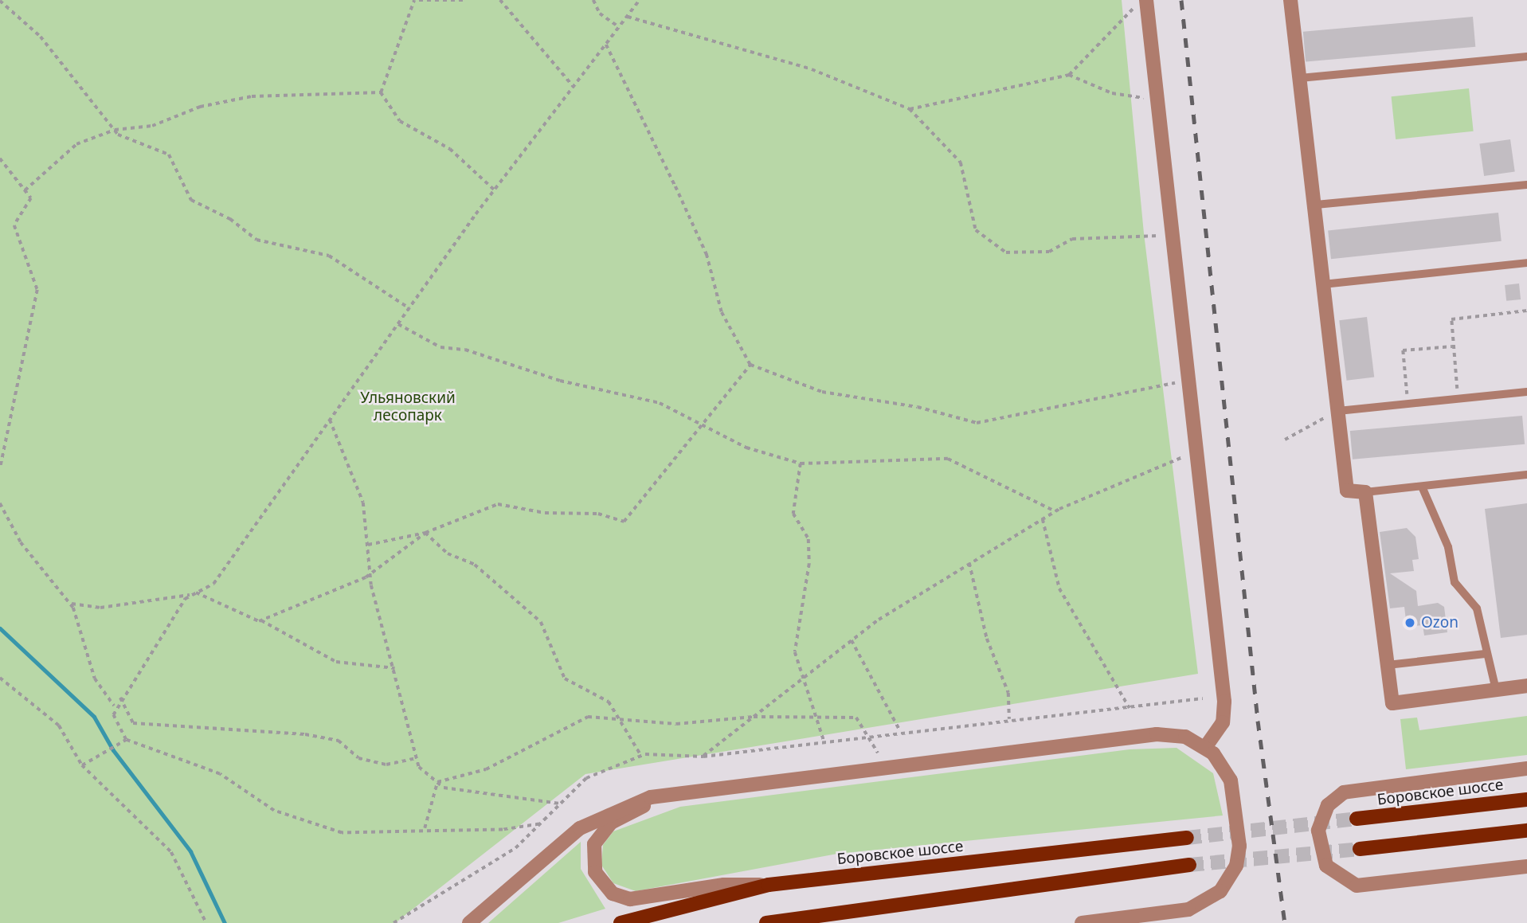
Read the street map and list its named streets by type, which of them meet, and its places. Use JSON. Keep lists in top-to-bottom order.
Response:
{
  "streets": {
    "main road": ["Боровское шоссе"]
  },
  "parks": ["Ульяновский лесопарк"],
  "places": ["Ozon"]
}
